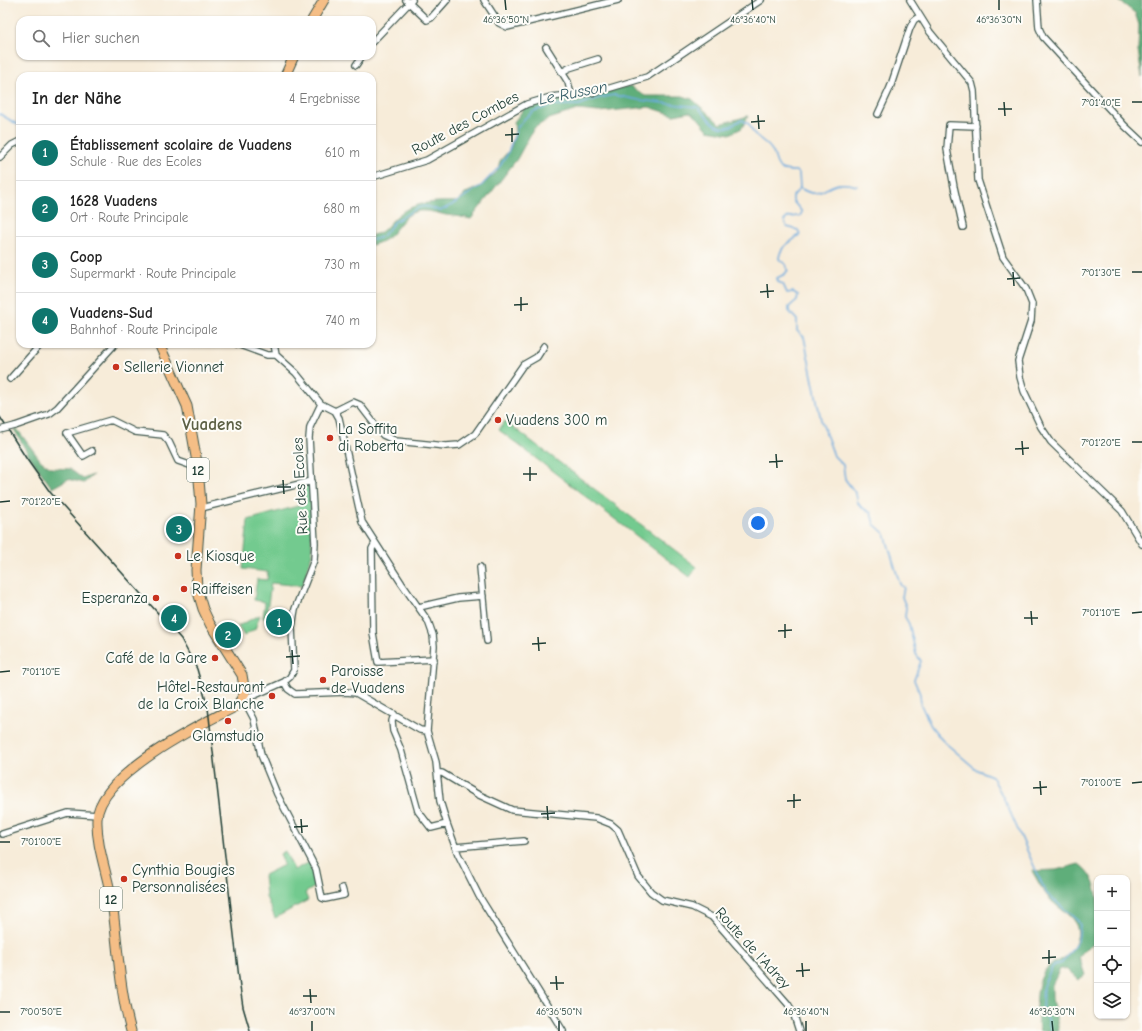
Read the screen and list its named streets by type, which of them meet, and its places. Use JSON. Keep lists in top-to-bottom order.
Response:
{
  "streets": {
    "main road": ["12"],
    "street": ["Route des Combes", "Rue des Ecoles", "Route de l'Adrey"]
  },
  "districts": ["Vuadens"],
  "water": ["Le Russon"],
  "places": [
    "Sellerie Vionnet",
    "Vuadens 300 m",
    "La Soffita di Roberta",
    "Le Kiosque",
    "Raiffeisen",
    "Esperanza",
    "Café de la Gare",
    "Paroisse de Vuadens",
    "Hôtel-Restaurant de la Croix Blanche",
    "Glamstudio",
    "Cynthia Bougies Personnalisées"
  ],
  "page": {
    "search": "Hier suchen",
    "heading": ["In der Nähe", "4 Ergebnisse"],
    "list": [
      {
        "mark": "1",
        "name": "Établissement scolaire de Vuadens",
        "note": "Schule · Rue des Ecoles",
        "value": "610 m"
      },
      {
        "mark": "2",
        "name": "1628 Vuadens",
        "note": "Ort · Route Principale",
        "value": "680 m"
      },
      {
        "mark": "3",
        "name": "Coop",
        "note": "Supermarkt · Route Principale",
        "value": "730 m"
      },
      {
        "mark": "4",
        "name": "Vuadens-Sud",
        "note": "Bahnhof · Route Principale",
        "value": "740 m"
      }
    ],
    "pins": [
      "3",
      "4",
      "1",
      "2"
    ],
    "map_buttons": ["+", "−"]
  },
  "coordinates": [
    "46°36'30\"N",
    "46°36'50\"N",
    "46°36'40\"N",
    "7°01'40\"E",
    "7°01'30\"E",
    "7°01'20\"E",
    "7°01'10\"E",
    "7°01'00\"E",
    "46°37'00\"N",
    "7°00'50\"E"
  ]
}
